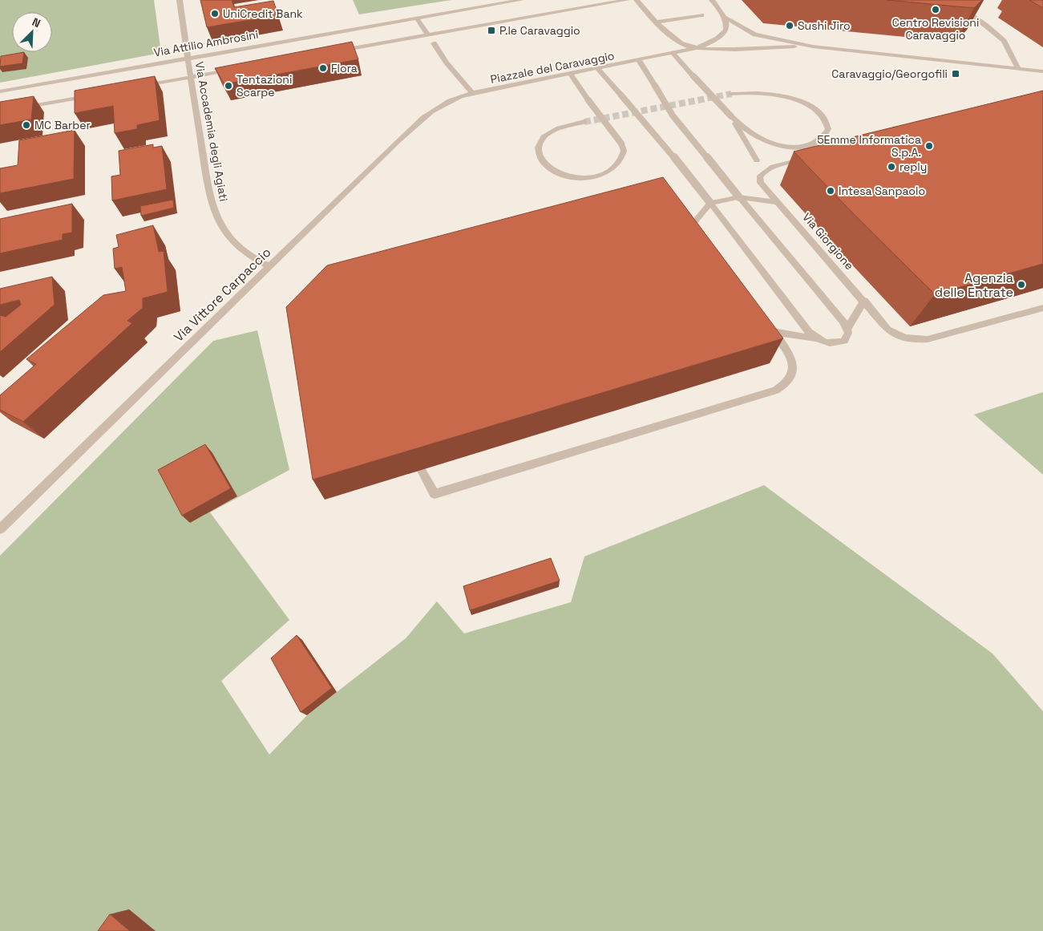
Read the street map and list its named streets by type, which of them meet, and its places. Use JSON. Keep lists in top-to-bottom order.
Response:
{
  "streets": {
    "street": [
      "Via Attilio Ambrosini",
      "Piazzale del Caravaggio",
      "Via Accademia degli Agiati",
      "Via Giorgione",
      "Via Vittore Carpaccio"
    ]
  },
  "crossings": [
    ["Via Attilio Ambrosini", "Via Accademia degli Agiati"],
    ["Piazzale del Caravaggio", "Via Vittore Carpaccio"],
    ["Via Accademia degli Agiati", "Via Vittore Carpaccio"]
  ],
  "places": {
    "other": [
      "Centro Revisioni Caravaggio",
      "UniCredit Bank",
      "Sushi Jiro",
      "Flora",
      "Tentazioni Scarpe",
      "MC Barber",
      "5Emme Informatica S.p.A.",
      "reply",
      "Intesa Sanpaolo",
      "Agenzia delle Entrate"
    ],
    "transit": ["P.le Caravaggio", "Caravaggio/Georgofili"]
  },
  "north": "top right"
}
